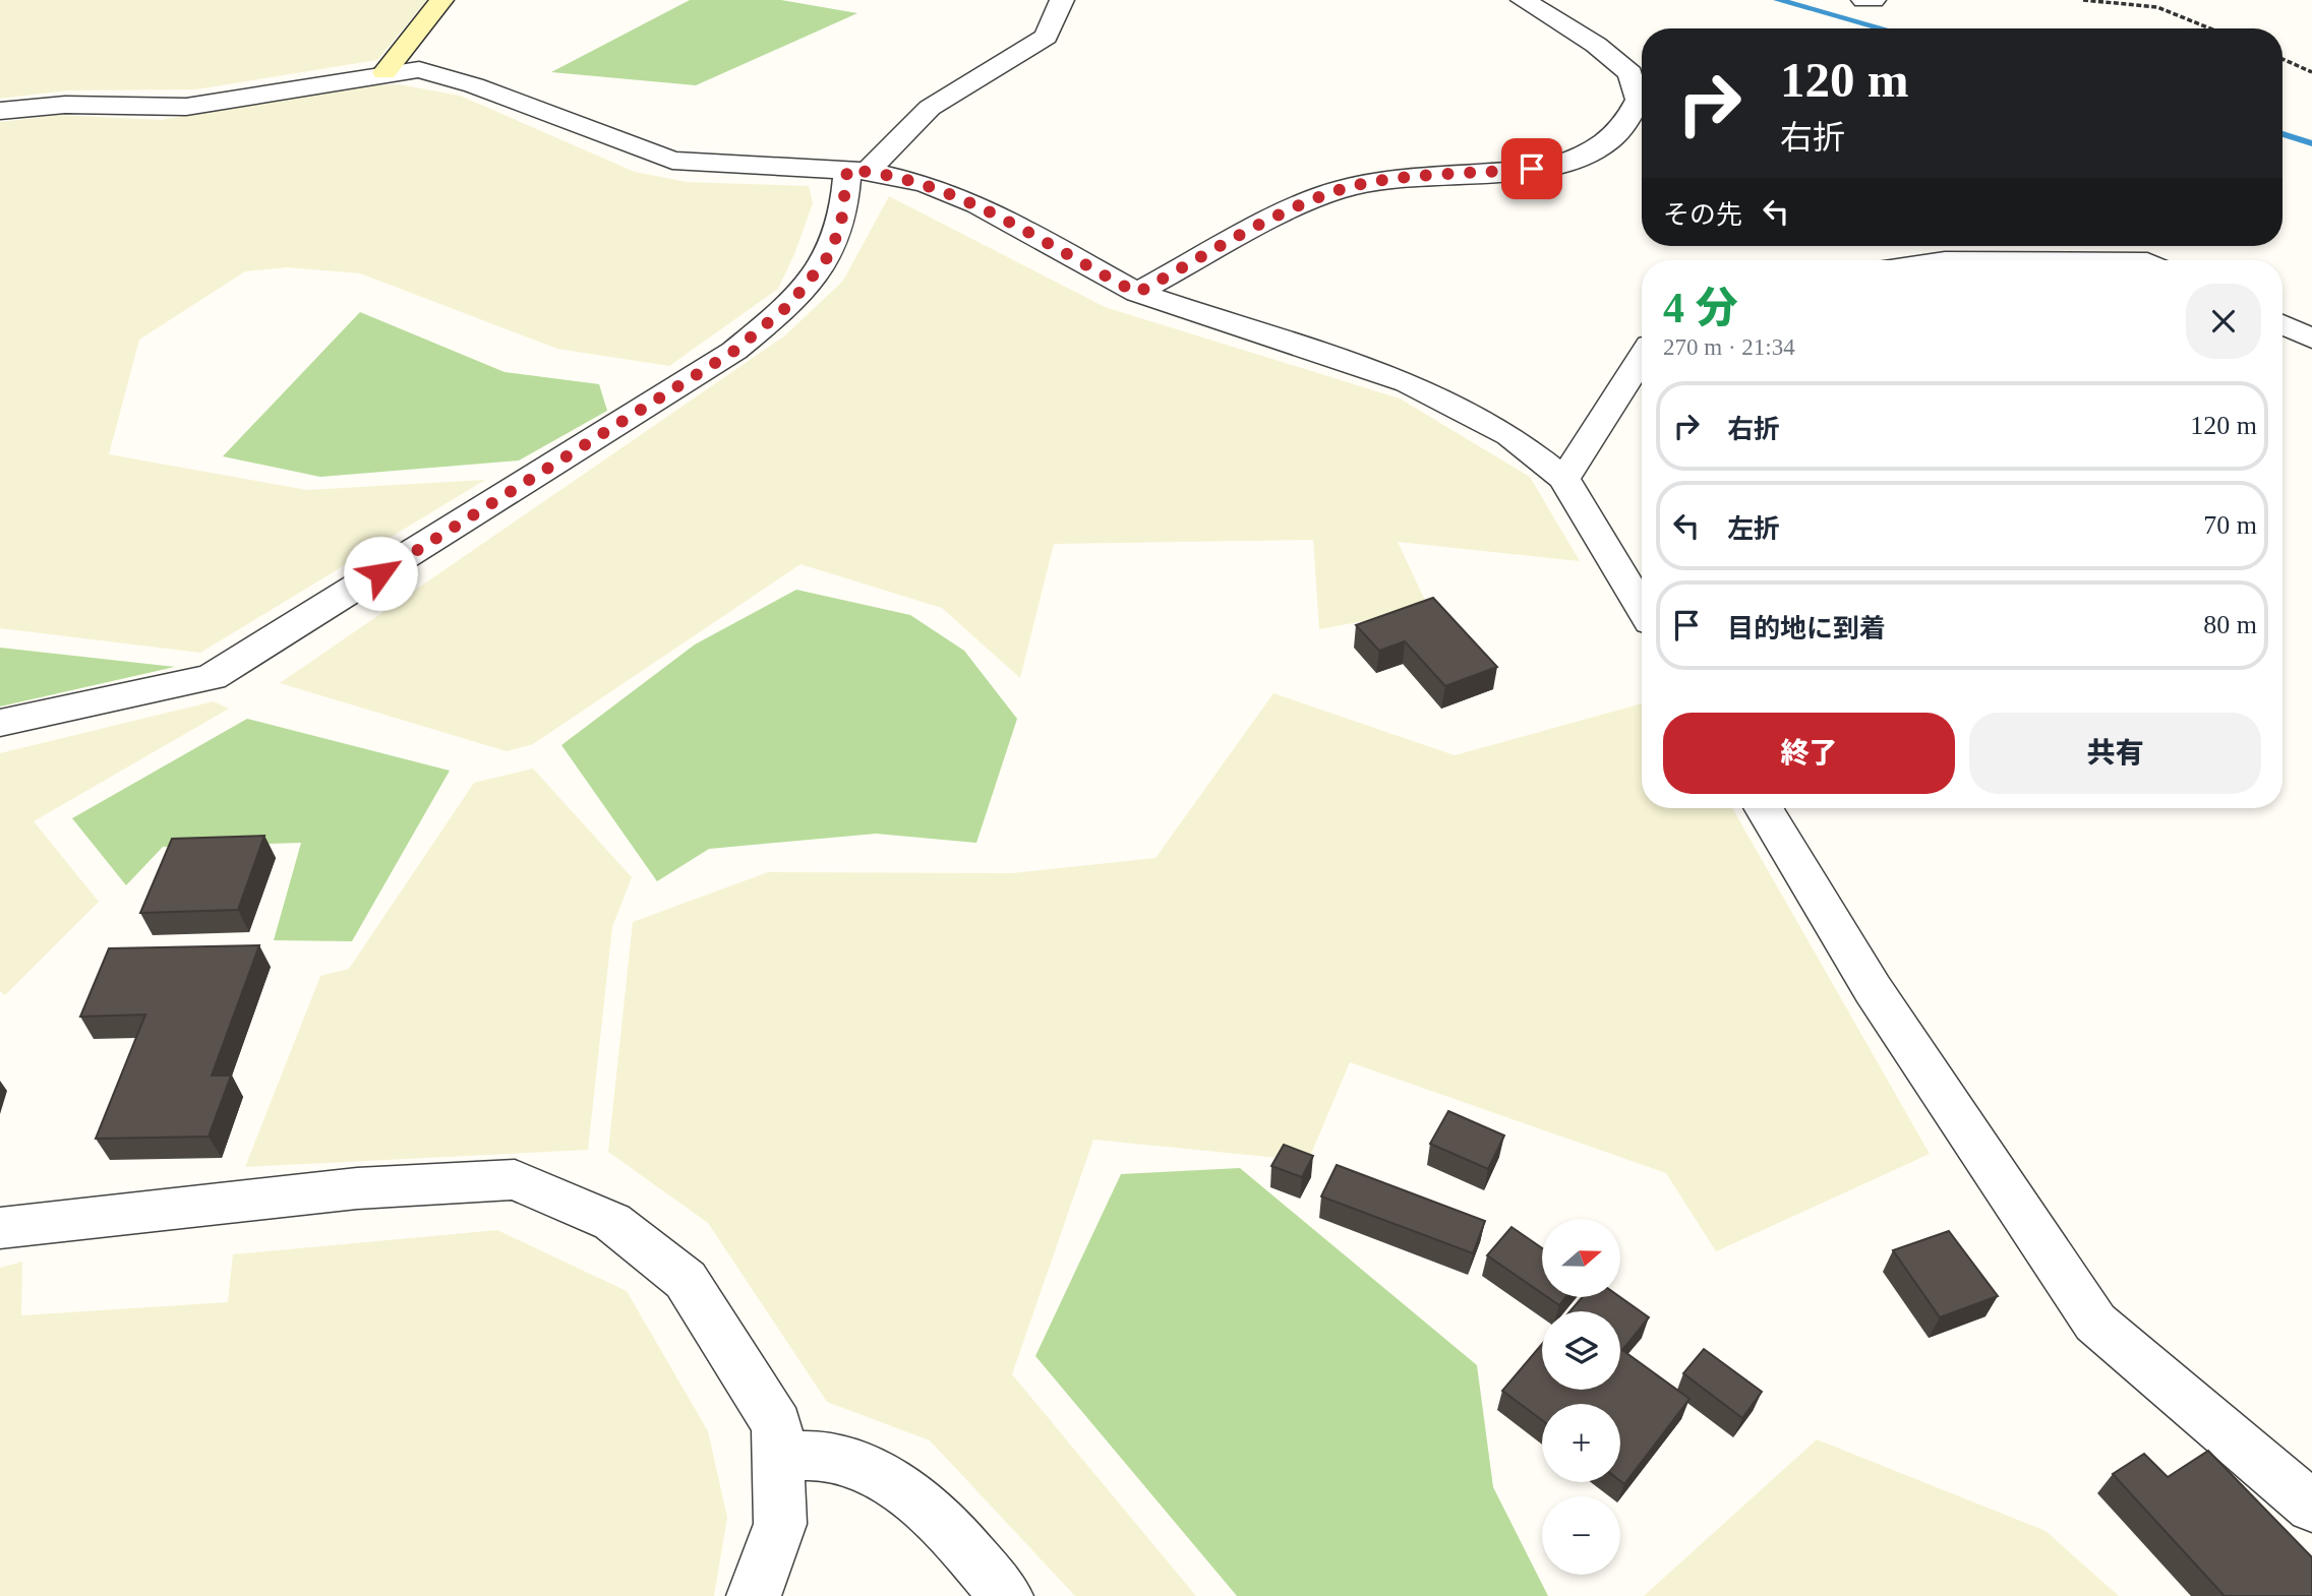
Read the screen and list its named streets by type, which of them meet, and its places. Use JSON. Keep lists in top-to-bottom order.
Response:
{
  "north": "right",
  "page": {
    "turn": ["120 m", "右折"],
    "then": "その先",
    "heading": ["4 分", "270 m · 21:34"],
    "list": [
      {
        "name": "右折",
        "value": "120 m"
      },
      {
        "name": "左折",
        "value": "70 m"
      },
      {
        "name": "目的地に到着",
        "value": "80 m"
      }
    ],
    "buttons": ["終了", "共有"],
    "map_buttons": ["+", "−"]
  }
}
